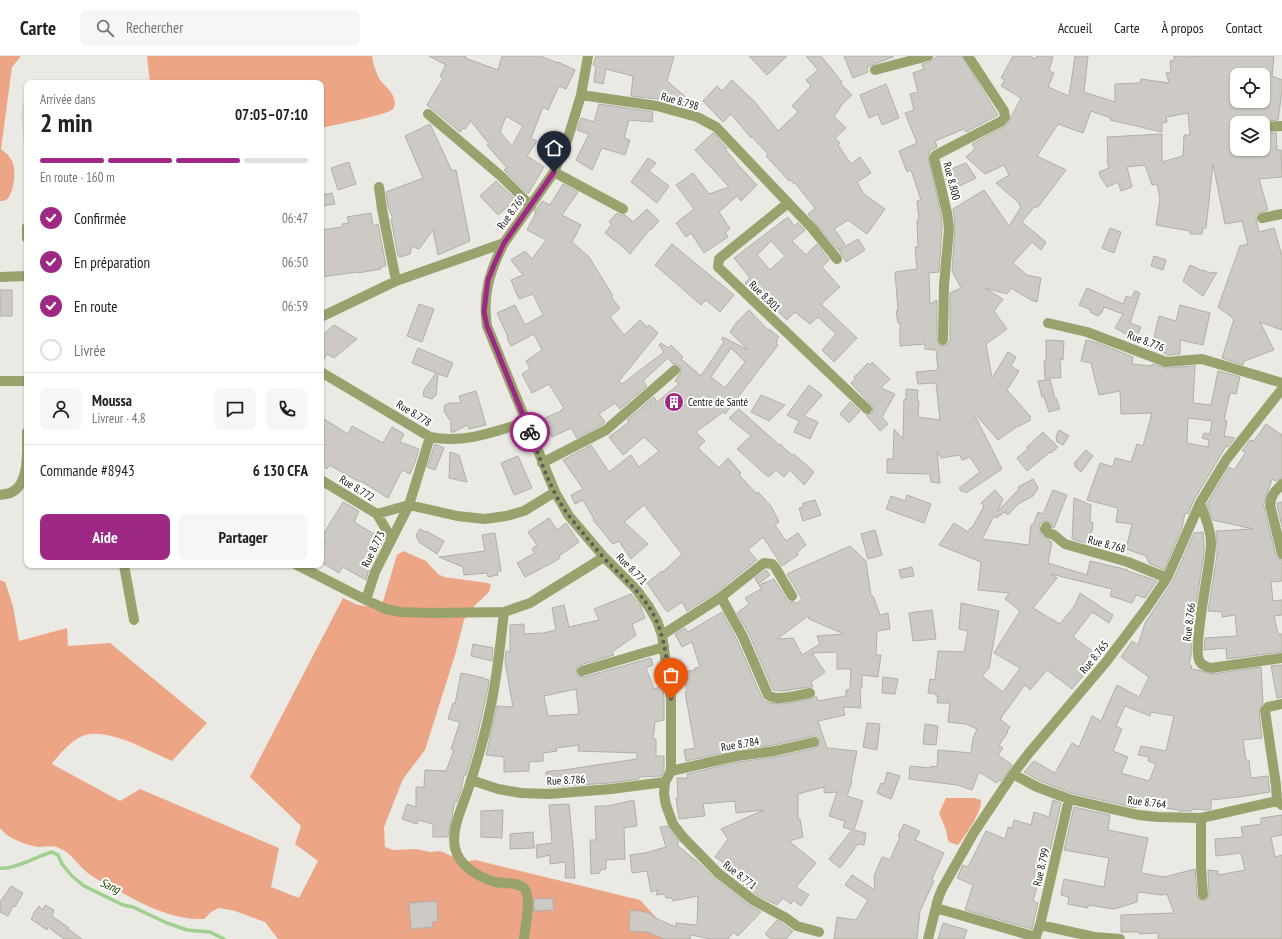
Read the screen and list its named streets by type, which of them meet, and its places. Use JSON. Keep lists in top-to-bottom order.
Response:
{
  "streets": {
    "street": [
      "Rue 8.798",
      "Rue 8.800",
      "Rue 8.769",
      "Rue 8.801",
      "Rue 8.776",
      "Rue 8.778",
      "Rue 8.772",
      "Rue 8.768",
      "Rue 8.773",
      "Rue 8.771",
      "Rue 8.766",
      "Rue 8.765",
      "Rue 8.784",
      "Rue 8.786",
      "Rue 8.764",
      "Rue 8.799"
    ]
  },
  "crossings": [
    ["Rue 8.798", "Rue 8.769"],
    ["Rue 8.798", "Rue 8.801"],
    ["Rue 8.769", "Rue 8.771"],
    ["Rue 8.778", "Rue 8.773"],
    ["Rue 8.778", "Rue 8.771"],
    ["Rue 8.772", "Rue 8.773"],
    ["Rue 8.768", "Rue 8.765"],
    ["Rue 8.771", "Rue 8.784"],
    ["Rue 8.771", "Rue 8.786"],
    ["Rue 8.766", "Rue 8.765"],
    ["Rue 8.765", "Rue 8.764"],
    ["Rue 8.764", "Rue 8.799"]
  ],
  "water": ["Sang"],
  "places": {
    "building": ["Centre de Santé"]
  },
  "page": {
    "header": "Carte",
    "search": "Rechercher",
    "nav": [
      "Accueil",
      "Carte",
      "À propos",
      "Contact"
    ],
    "heading": ["2 min", "Arrivée dans", "07:05–07:10"],
    "panel": [
      "Moussa",
      "Livreur · 4.8",
      "Commande #8943",
      "6 130 CFA"
    ],
    "bar": "En route · 160 m",
    "list": [
      ["Confirmée", "06:47"],
      ["En préparation", "06:50"],
      ["En route", "06:59"],
      "Livrée"
    ],
    "buttons": ["Aide", "Partager"]
  }
}
